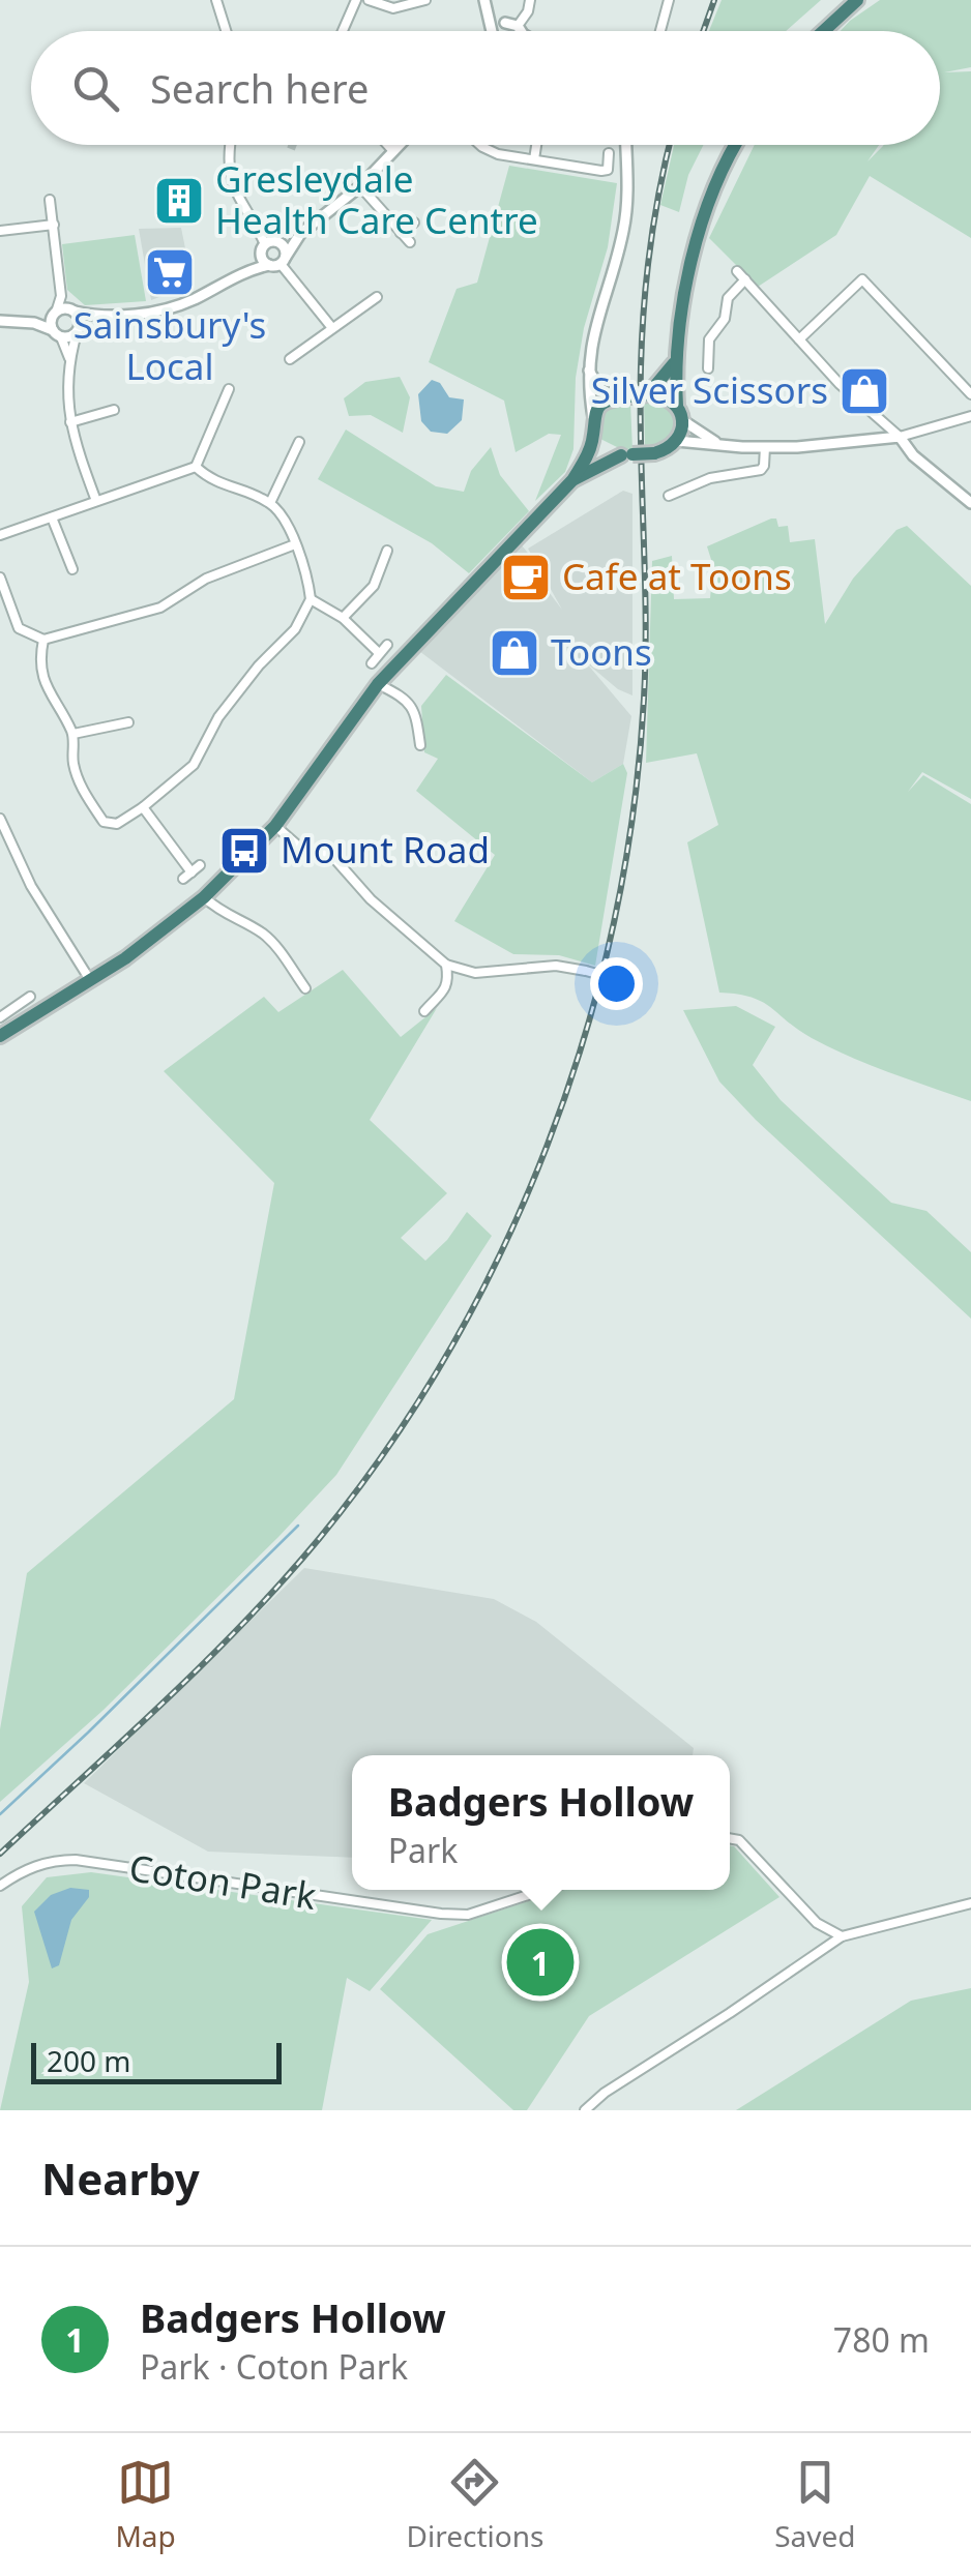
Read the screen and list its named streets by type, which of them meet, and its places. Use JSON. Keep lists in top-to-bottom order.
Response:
{
  "streets": {
    "street": ["Coton Park"]
  },
  "places": {
    "building": ["Gresleydale Health Care Centre"],
    "supermarket": ["Sainsbury's Local"],
    "shop": ["Silver Scissors", "Toons"],
    "cafe": ["Cafe at Toons"],
    "bus stop": ["Mount Road"]
  },
  "scale_bar": "200 m",
  "page": {
    "search": "Search here",
    "popup": ["Badgers Hollow", "Park"],
    "pins": "1",
    "scale": "200 m",
    "heading": "Nearby",
    "list": [
      {
        "mark": "1",
        "name": "Badgers Hollow",
        "note": "Park · Coton Park",
        "value": "780 m"
      }
    ],
    "nav": ["Map", "Directions", "Saved"]
  }
}
